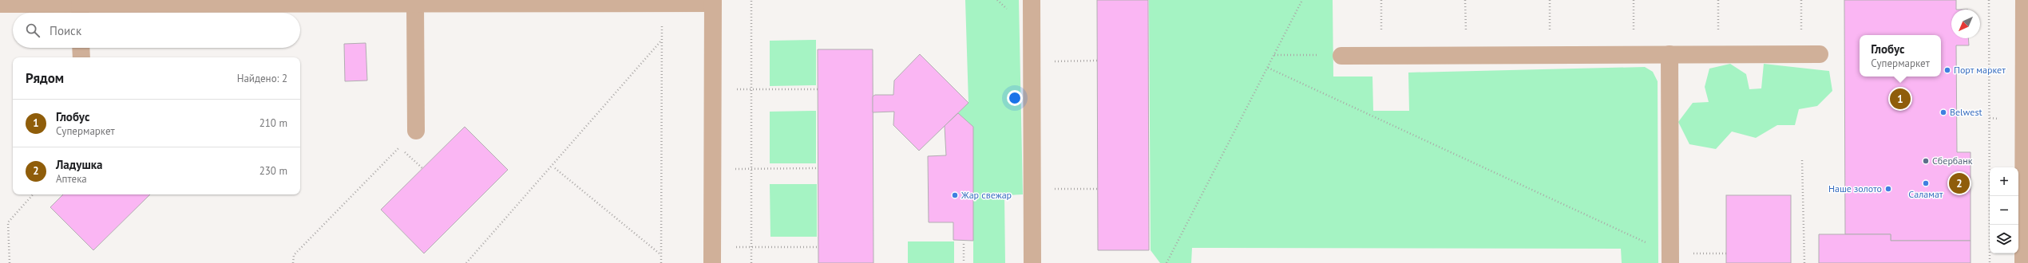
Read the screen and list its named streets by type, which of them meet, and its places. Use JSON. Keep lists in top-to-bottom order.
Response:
{
  "places": [
    "Порт маркет",
    "Belwest",
    "Сбербанк",
    "Саламат",
    "Наше золото",
    "Жар свежар"
  ],
  "north": "bottom left",
  "page": {
    "search": "Поиск",
    "popup": ["Глобус", "Супермаркет"],
    "heading": ["Рядом", "Найдено: 2"],
    "pins": ["1", "2"],
    "list": [
      {
        "mark": "1",
        "name": "Глобус",
        "note": "Супермаркет",
        "value": "210 m"
      },
      {
        "mark": "2",
        "name": "Ладушка",
        "note": "Аптека",
        "value": "230 m"
      }
    ],
    "map_buttons": ["+", "−"]
  }
}
